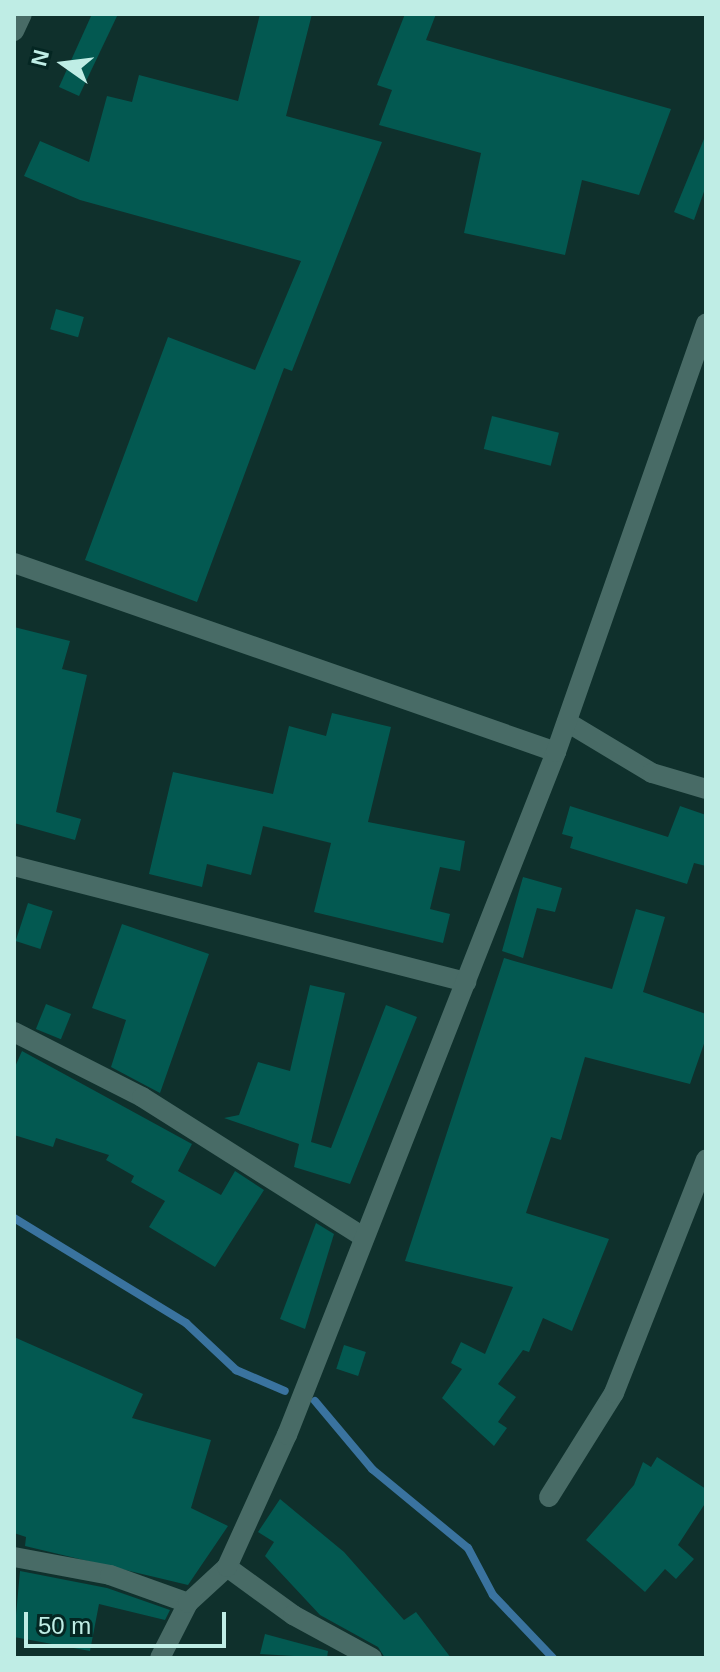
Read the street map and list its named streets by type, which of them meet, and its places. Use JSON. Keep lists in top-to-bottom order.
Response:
{
  "scale_bar": "50 m",
  "north": "left"
}
